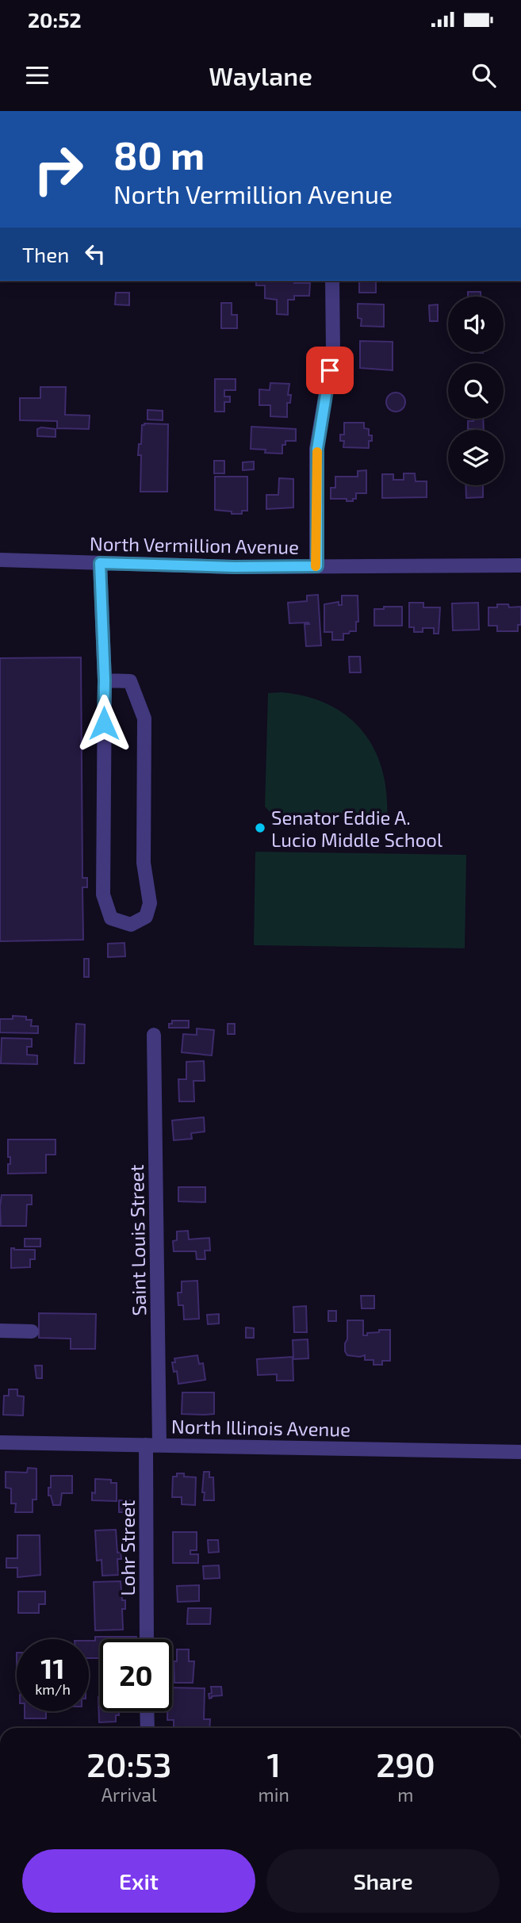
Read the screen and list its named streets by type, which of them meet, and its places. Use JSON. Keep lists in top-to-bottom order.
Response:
{
  "streets": {
    "street": [
      "North Vermillion Avenue",
      "Saint Louis Street",
      "North Illinois Avenue",
      "Lohr Street"
    ]
  },
  "crossings": [
    ["Saint Louis Street", "North Illinois Avenue"],
    ["Saint Louis Street", "Lohr Street"],
    ["North Illinois Avenue", "Lohr Street"]
  ],
  "places": ["Senator Eddie A. Lucio Middle School"],
  "page": {
    "status": "20:52",
    "header": "Waylane",
    "turn": ["80 m", "North Vermillion Avenue"],
    "then": "Then",
    "speed": "11 km/h",
    "limit": "20",
    "eta": [
      "20:53",
      "Arrival",
      "1",
      "min",
      "290",
      "m"
    ],
    "buttons": ["Exit", "Share"]
  }
}
